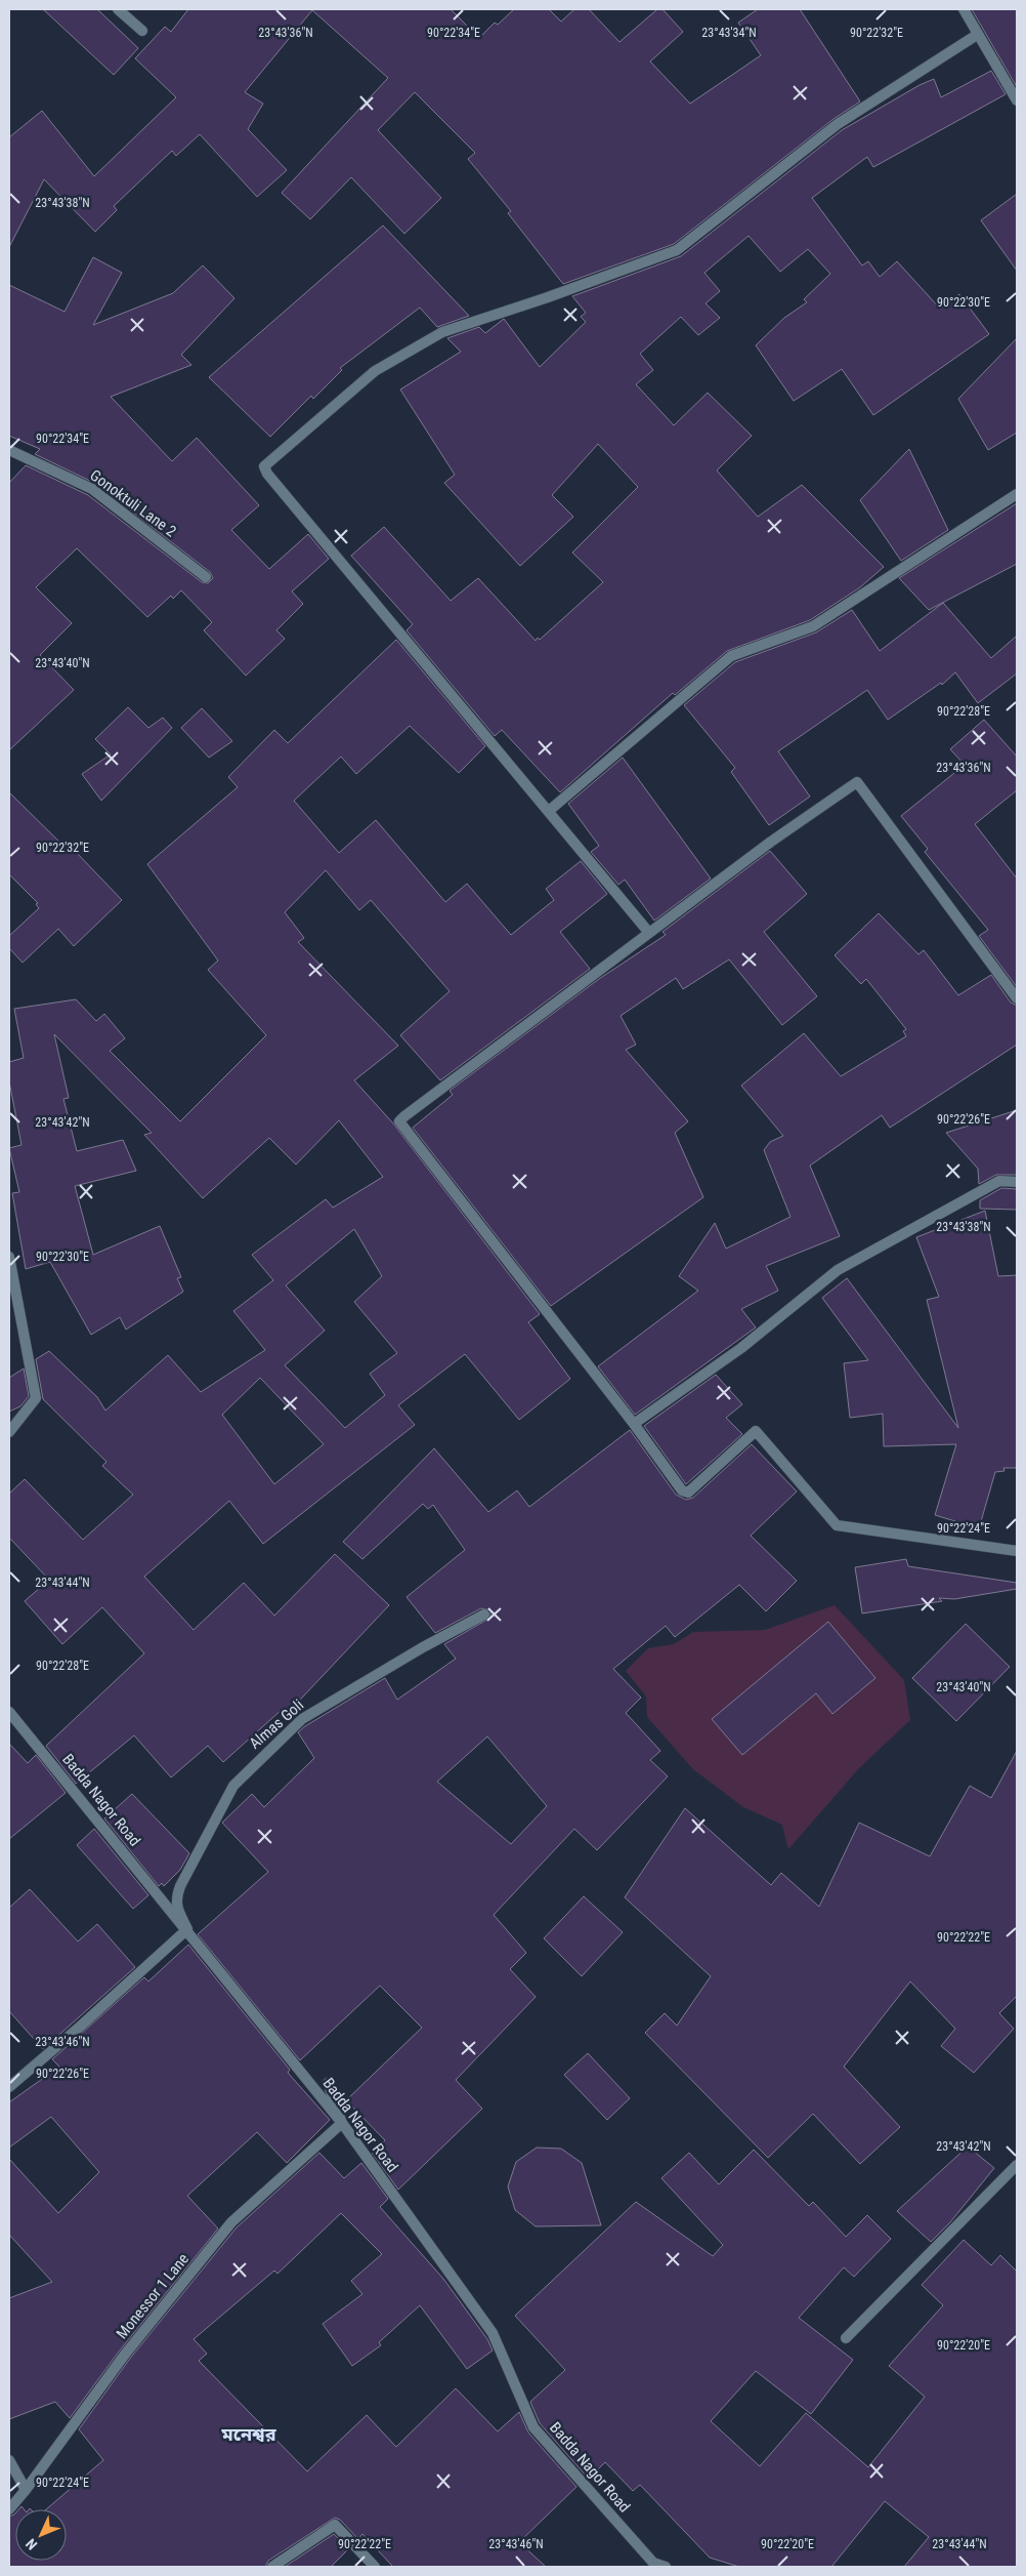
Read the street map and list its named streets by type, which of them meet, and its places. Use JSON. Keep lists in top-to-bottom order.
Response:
{
  "streets": {
    "street": [
      "Gonoktuli Lane 2",
      "Almas Goli",
      "Badda Nagor Road",
      "Monessor 1 Lane"
    ]
  },
  "crossings": [
    ["Almas Goli", "Badda Nagor Road"],
    ["Badda Nagor Road", "Monessor 1 Lane"]
  ],
  "districts": ["মনেশ্বর"],
  "north": "bottom left",
  "coordinates": [
    "90°22'34\"E",
    "90°22'32\"E",
    "23°43'36\"N",
    "23°43'34\"N",
    "23°43'38\"N",
    "90°22'30\"E",
    "23°43'40\"N",
    "90°22'28\"E",
    "90°22'26\"E",
    "23°43'42\"N",
    "90°22'24\"E",
    "23°43'44\"N",
    "90°22'22\"E",
    "23°43'46\"N",
    "90°22'20\"E"
  ]
}
